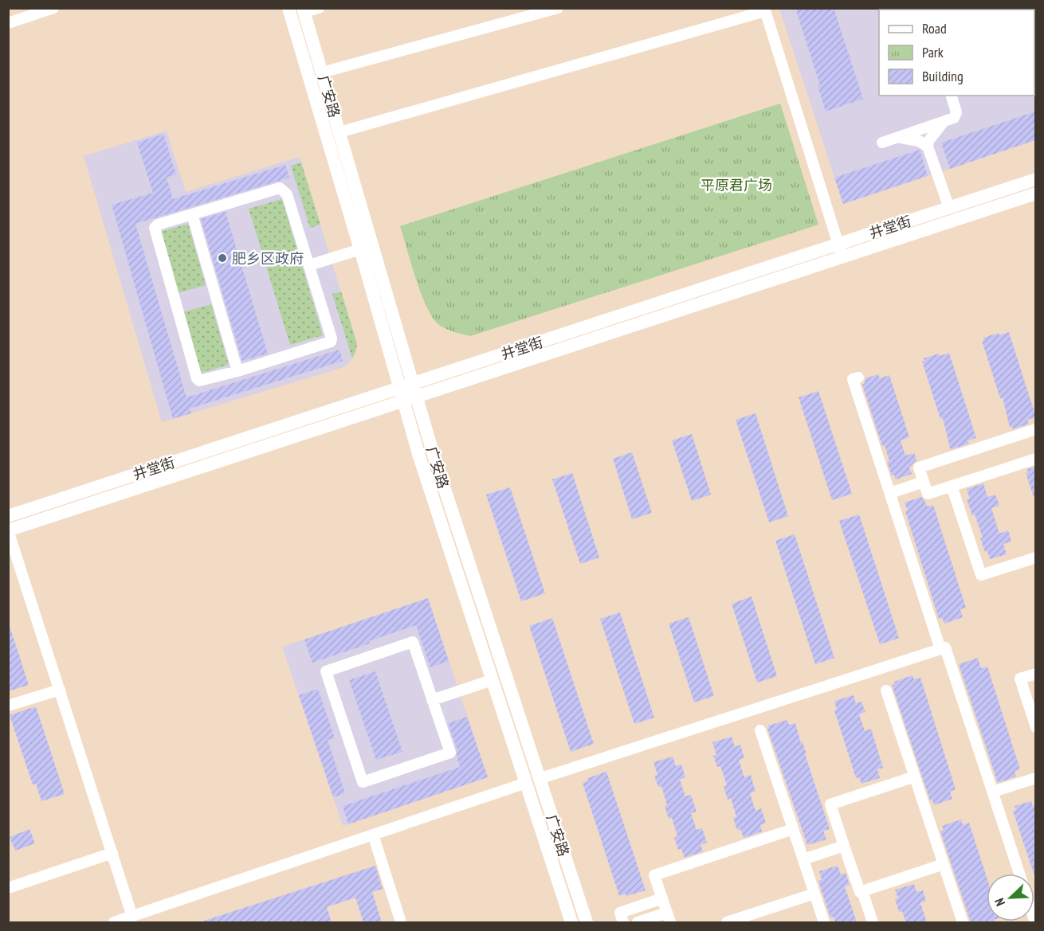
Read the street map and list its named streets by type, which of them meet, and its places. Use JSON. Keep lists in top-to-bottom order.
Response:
{
  "streets": {
    "main road": ["广安路", "井堂街"]
  },
  "crossings": [
    ["广安路", "井堂街"]
  ],
  "parks": ["平原君广场"],
  "places": ["肥乡区政府"],
  "legend": ["Road", "Park", "Building"],
  "north": "bottom left"
}
